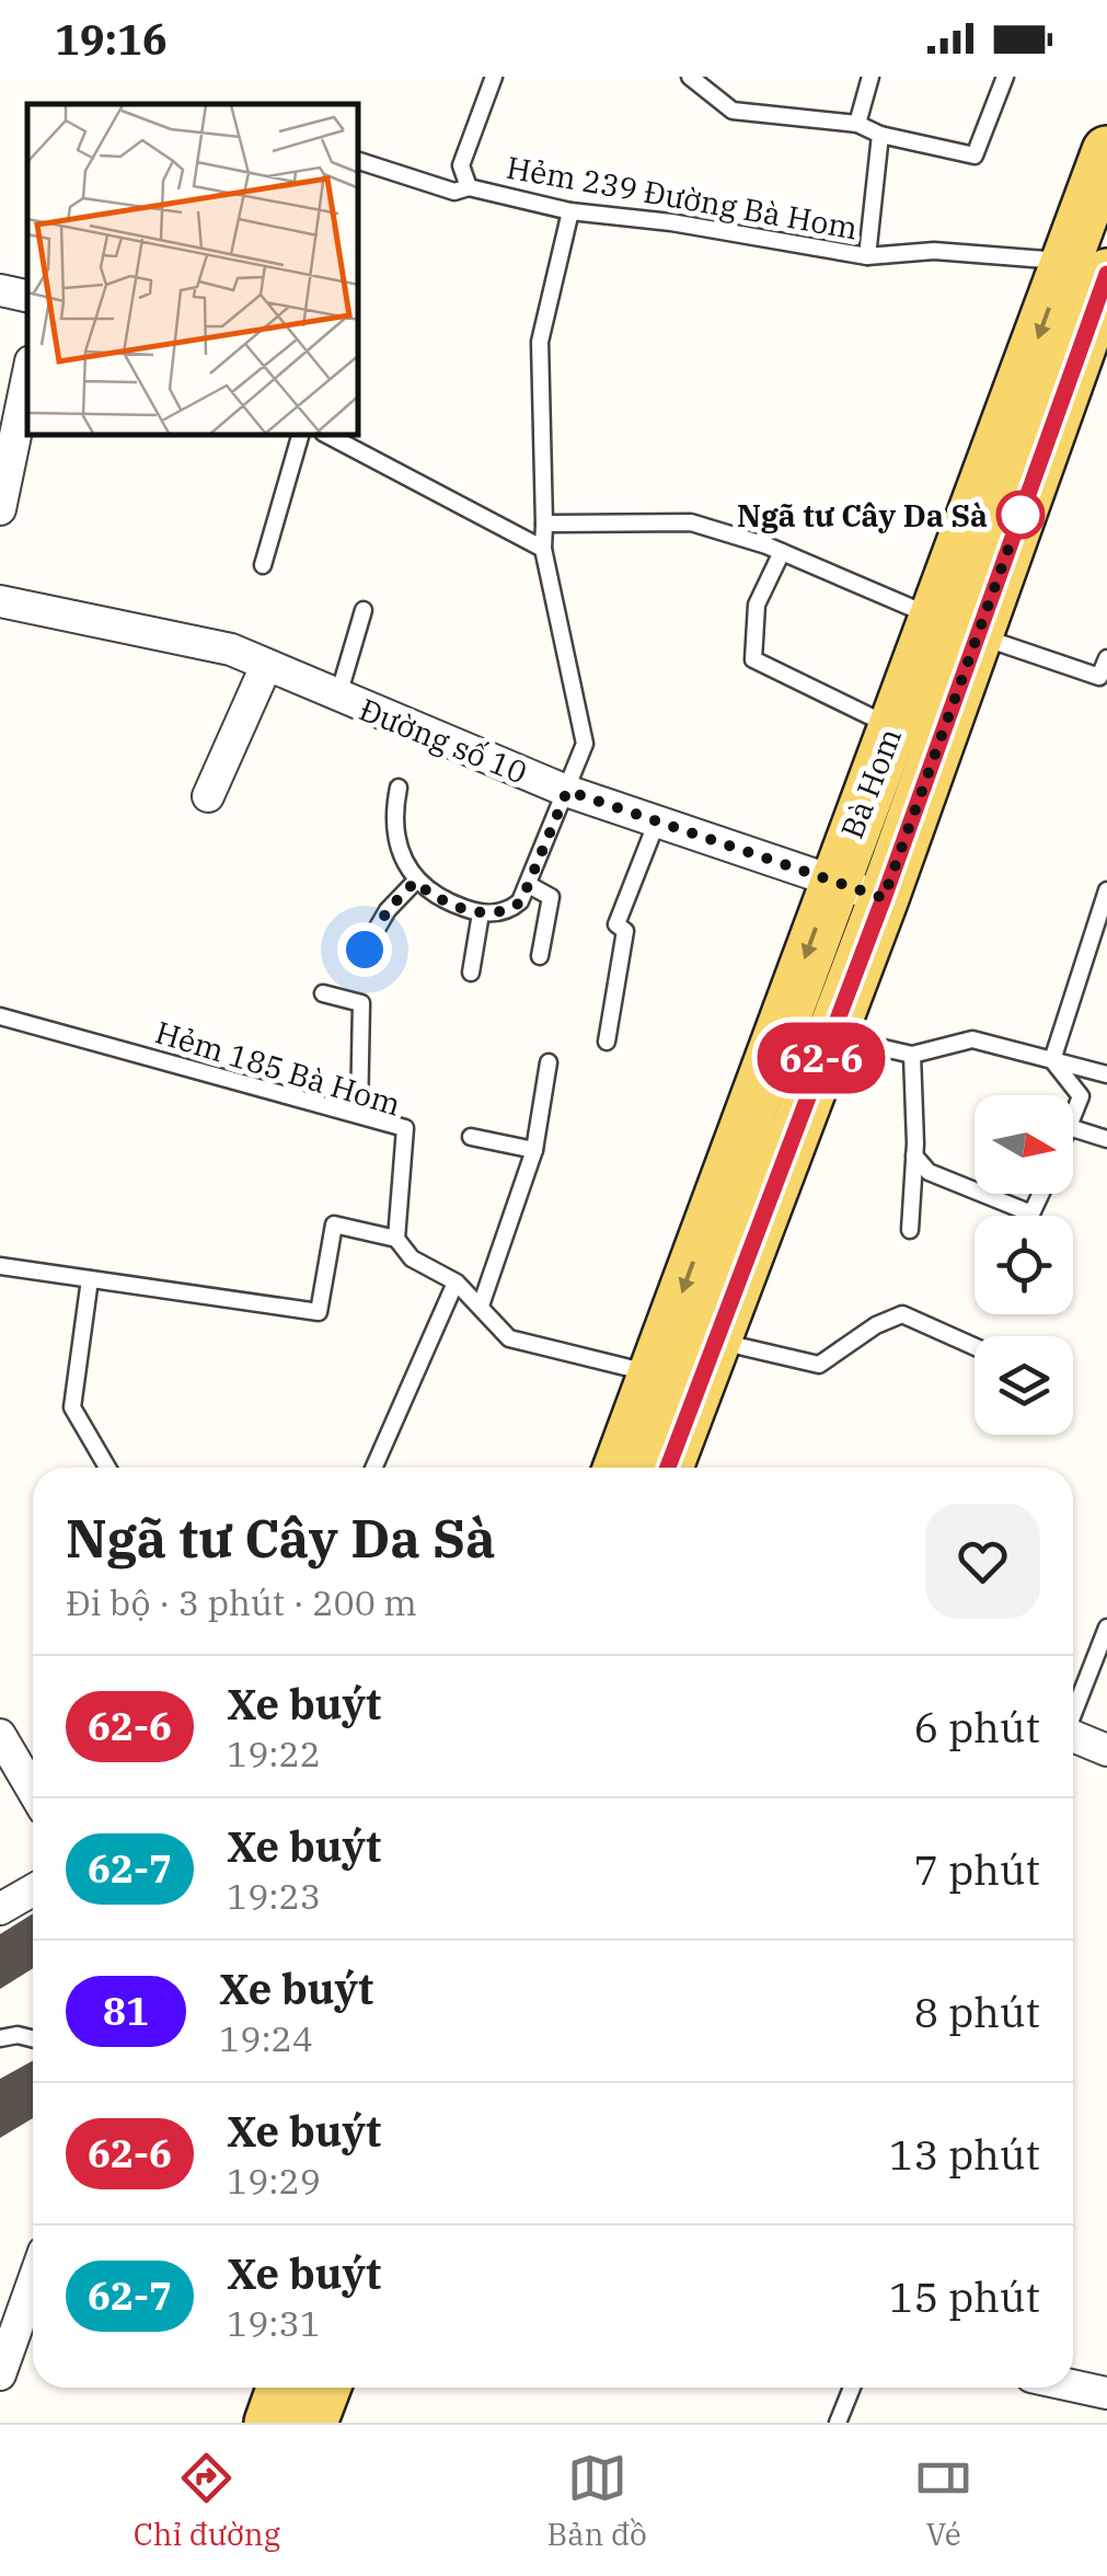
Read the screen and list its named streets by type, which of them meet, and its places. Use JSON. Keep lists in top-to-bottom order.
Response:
{
  "streets": {
    "main road": ["Bà Hom"],
    "street": ["Đường số 10"],
    "lane": ["Hẻm 239 Đường Bà Hom", "Hẻm 185 Bà Hom"]
  },
  "crossings": [
    ["Hẻm 239 Đường Bà Hom", "Bà Hom"],
    ["Đường số 10", "Bà Hom"]
  ],
  "places": ["Ngã tư Cây Da Sà"],
  "lines": ["bus line 62-6"],
  "north": "right",
  "page": {
    "status": "19:16",
    "on_map": "62-6",
    "heading": ["Ngã tư Cây Da Sà", "Đi bộ · 3 phút · 200 m"],
    "list": [
      {
        "mark": "62-6",
        "name": "Xe buýt",
        "note": "19:22",
        "value": "6 phút"
      },
      {
        "mark": "62-7",
        "name": "Xe buýt",
        "note": "19:23",
        "value": "7 phút"
      },
      {
        "mark": "81",
        "name": "Xe buýt",
        "note": "19:24",
        "value": "8 phút"
      },
      {
        "mark": "62-6",
        "name": "Xe buýt",
        "note": "19:29",
        "value": "13 phút"
      },
      {
        "mark": "62-7",
        "name": "Xe buýt",
        "note": "19:31",
        "value": "15 phút"
      }
    ],
    "tabs": ["Chỉ đường", "Bản đồ", "Vé"]
  }
}
